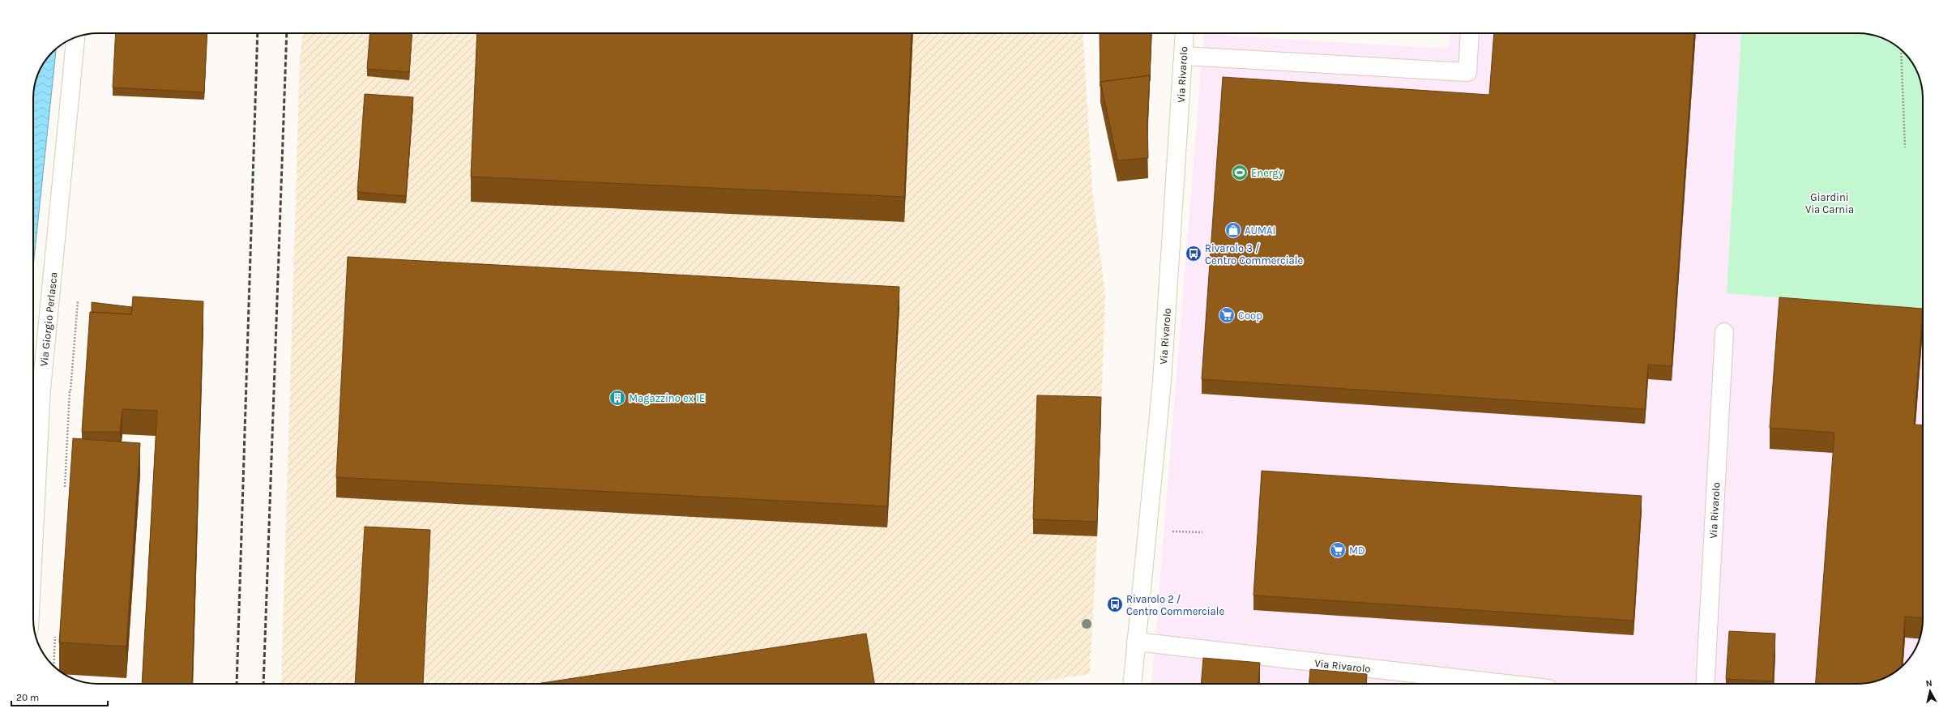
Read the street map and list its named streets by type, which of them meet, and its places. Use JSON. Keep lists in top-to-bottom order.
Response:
{
  "streets": {
    "main road": ["Via Rivarolo", "Via Giorgio Perlasca"]
  },
  "parks": ["Giardini Via Carnia"],
  "places": {
    "sports": ["Energy"],
    "shop": ["AUMAI"],
    "bus stop": ["Rivarolo 3 / Centro Commerciale", "Rivarolo 2 / Centro Commerciale"],
    "supermarket": ["Coop", "MD"],
    "building": ["Magazzino ex IE"]
  },
  "scale_bar": "20 m",
  "north": "top"
}
